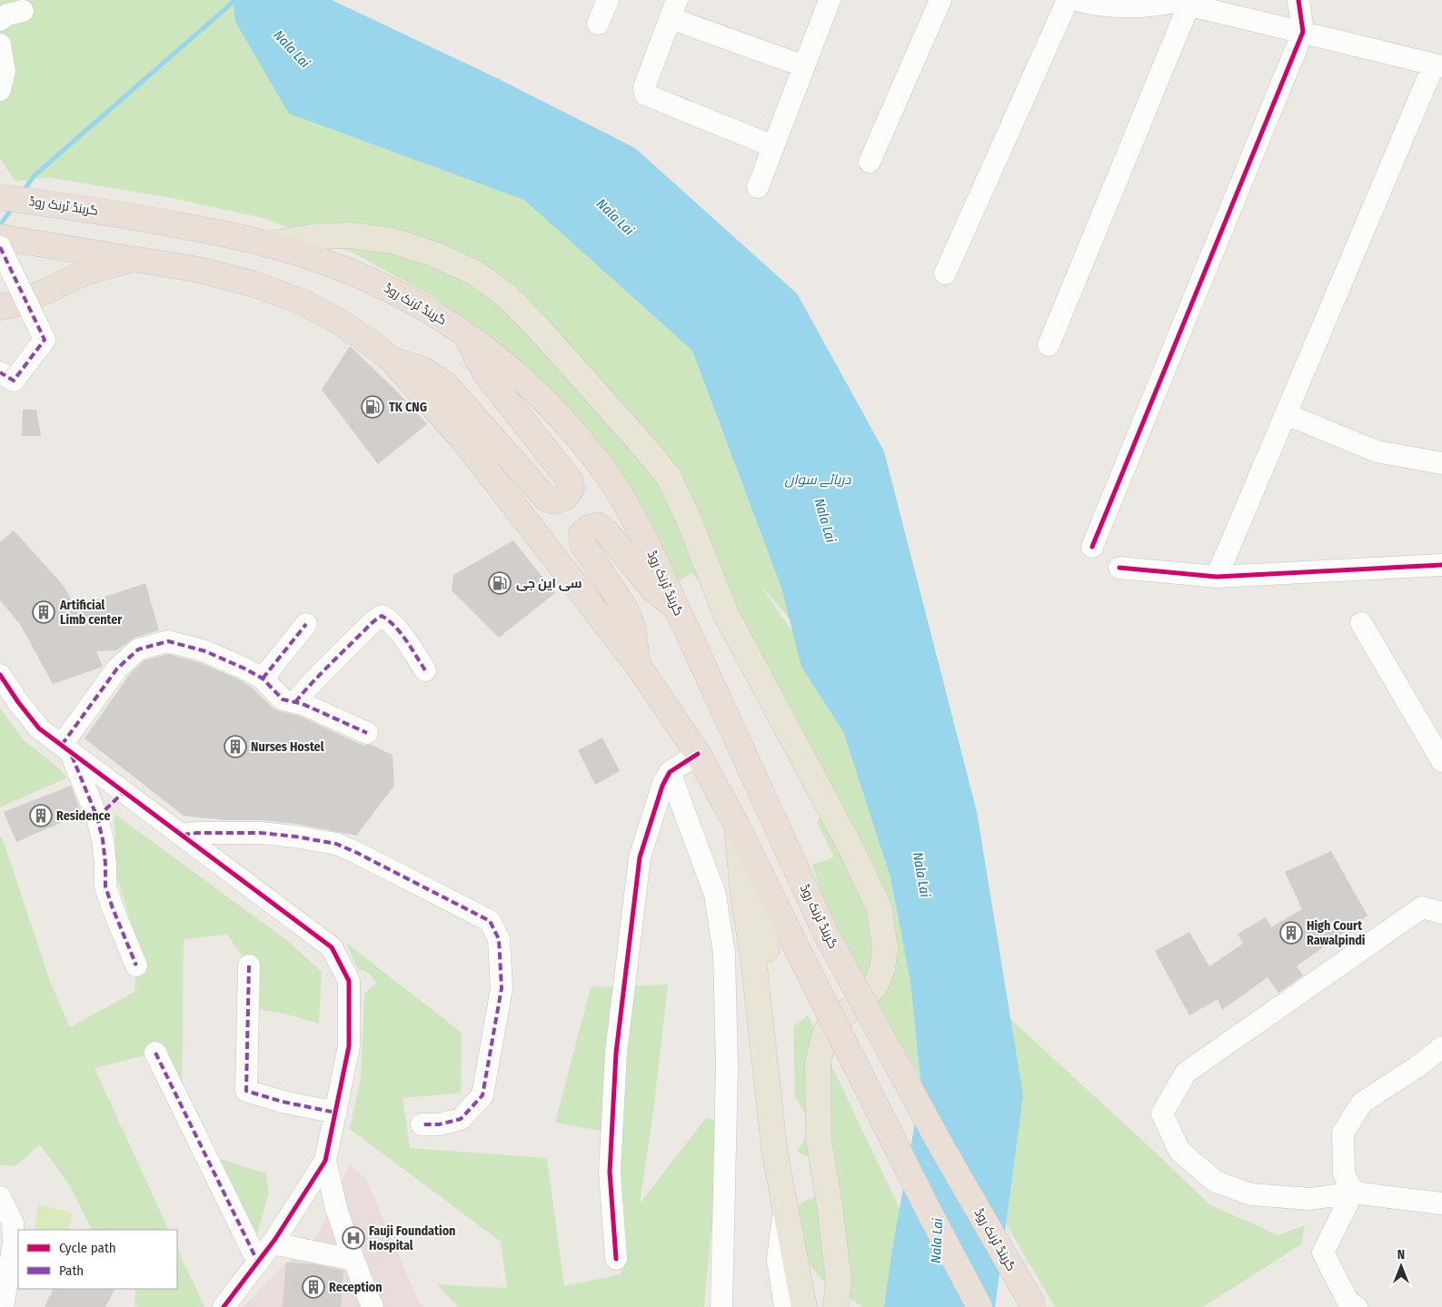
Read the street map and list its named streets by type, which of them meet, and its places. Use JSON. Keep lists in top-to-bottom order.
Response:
{
  "streets": {
    "highway": ["گرینڈ ٹرنک روڈ"]
  },
  "water": ["Nala Lai", "دریائے سواں"],
  "places": {
    "fuel station": ["TK CNG", "سی این جی"],
    "building": [
      "Artificial Limb center",
      "Nurses Hostel",
      "Residence",
      "High Court Rawalpindi",
      "Reception"
    ],
    "hospital": ["Fauji Foundation Hospital"]
  },
  "legend": ["Cycle path", "Path"],
  "north": "top"
}
